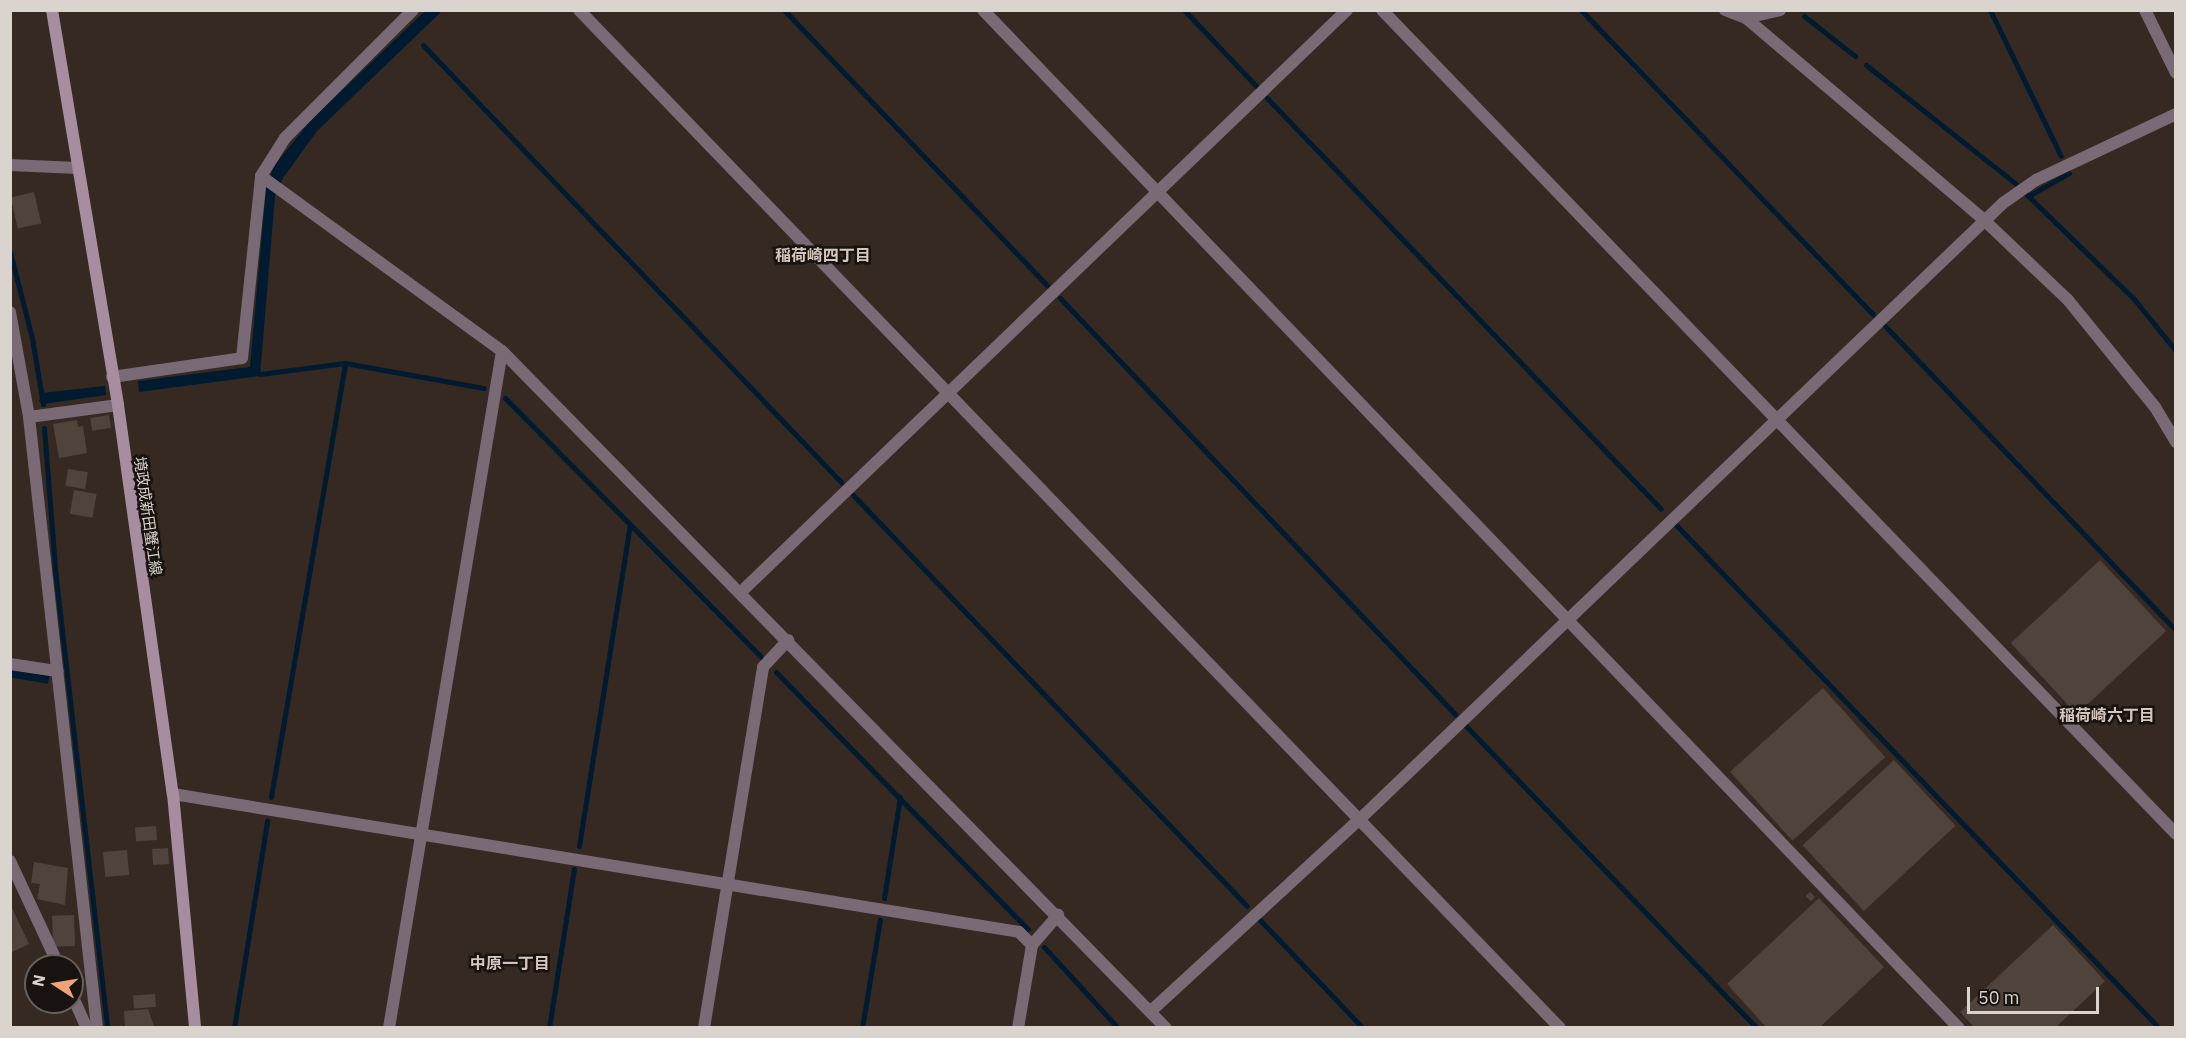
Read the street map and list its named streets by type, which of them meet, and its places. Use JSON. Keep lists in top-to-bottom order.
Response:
{
  "streets": {
    "main road": ["境政成新田蟹江線"]
  },
  "districts": ["稲荷崎四丁目", "稲荷崎六丁目", "中原一丁目"],
  "scale_bar": "50 m",
  "north": "left"
}
